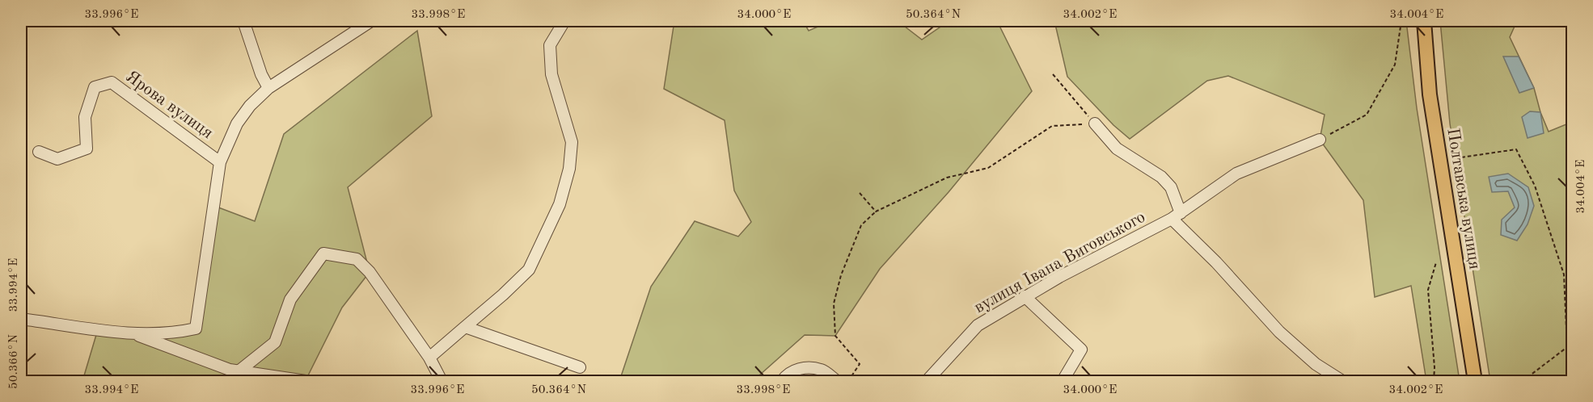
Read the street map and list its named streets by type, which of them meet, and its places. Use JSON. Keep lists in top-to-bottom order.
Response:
{
  "streets": {
    "main road": ["Полтавська вулиця"],
    "street": ["Ярова вулиця", "вулиця Івана Виговського"]
  },
  "coordinates": [
    "33.996°E",
    "33.998°E",
    "34.000°E",
    "50.364°N",
    "34.002°E",
    "34.004°E",
    "33.994°E",
    "50.366°N"
  ]
}
